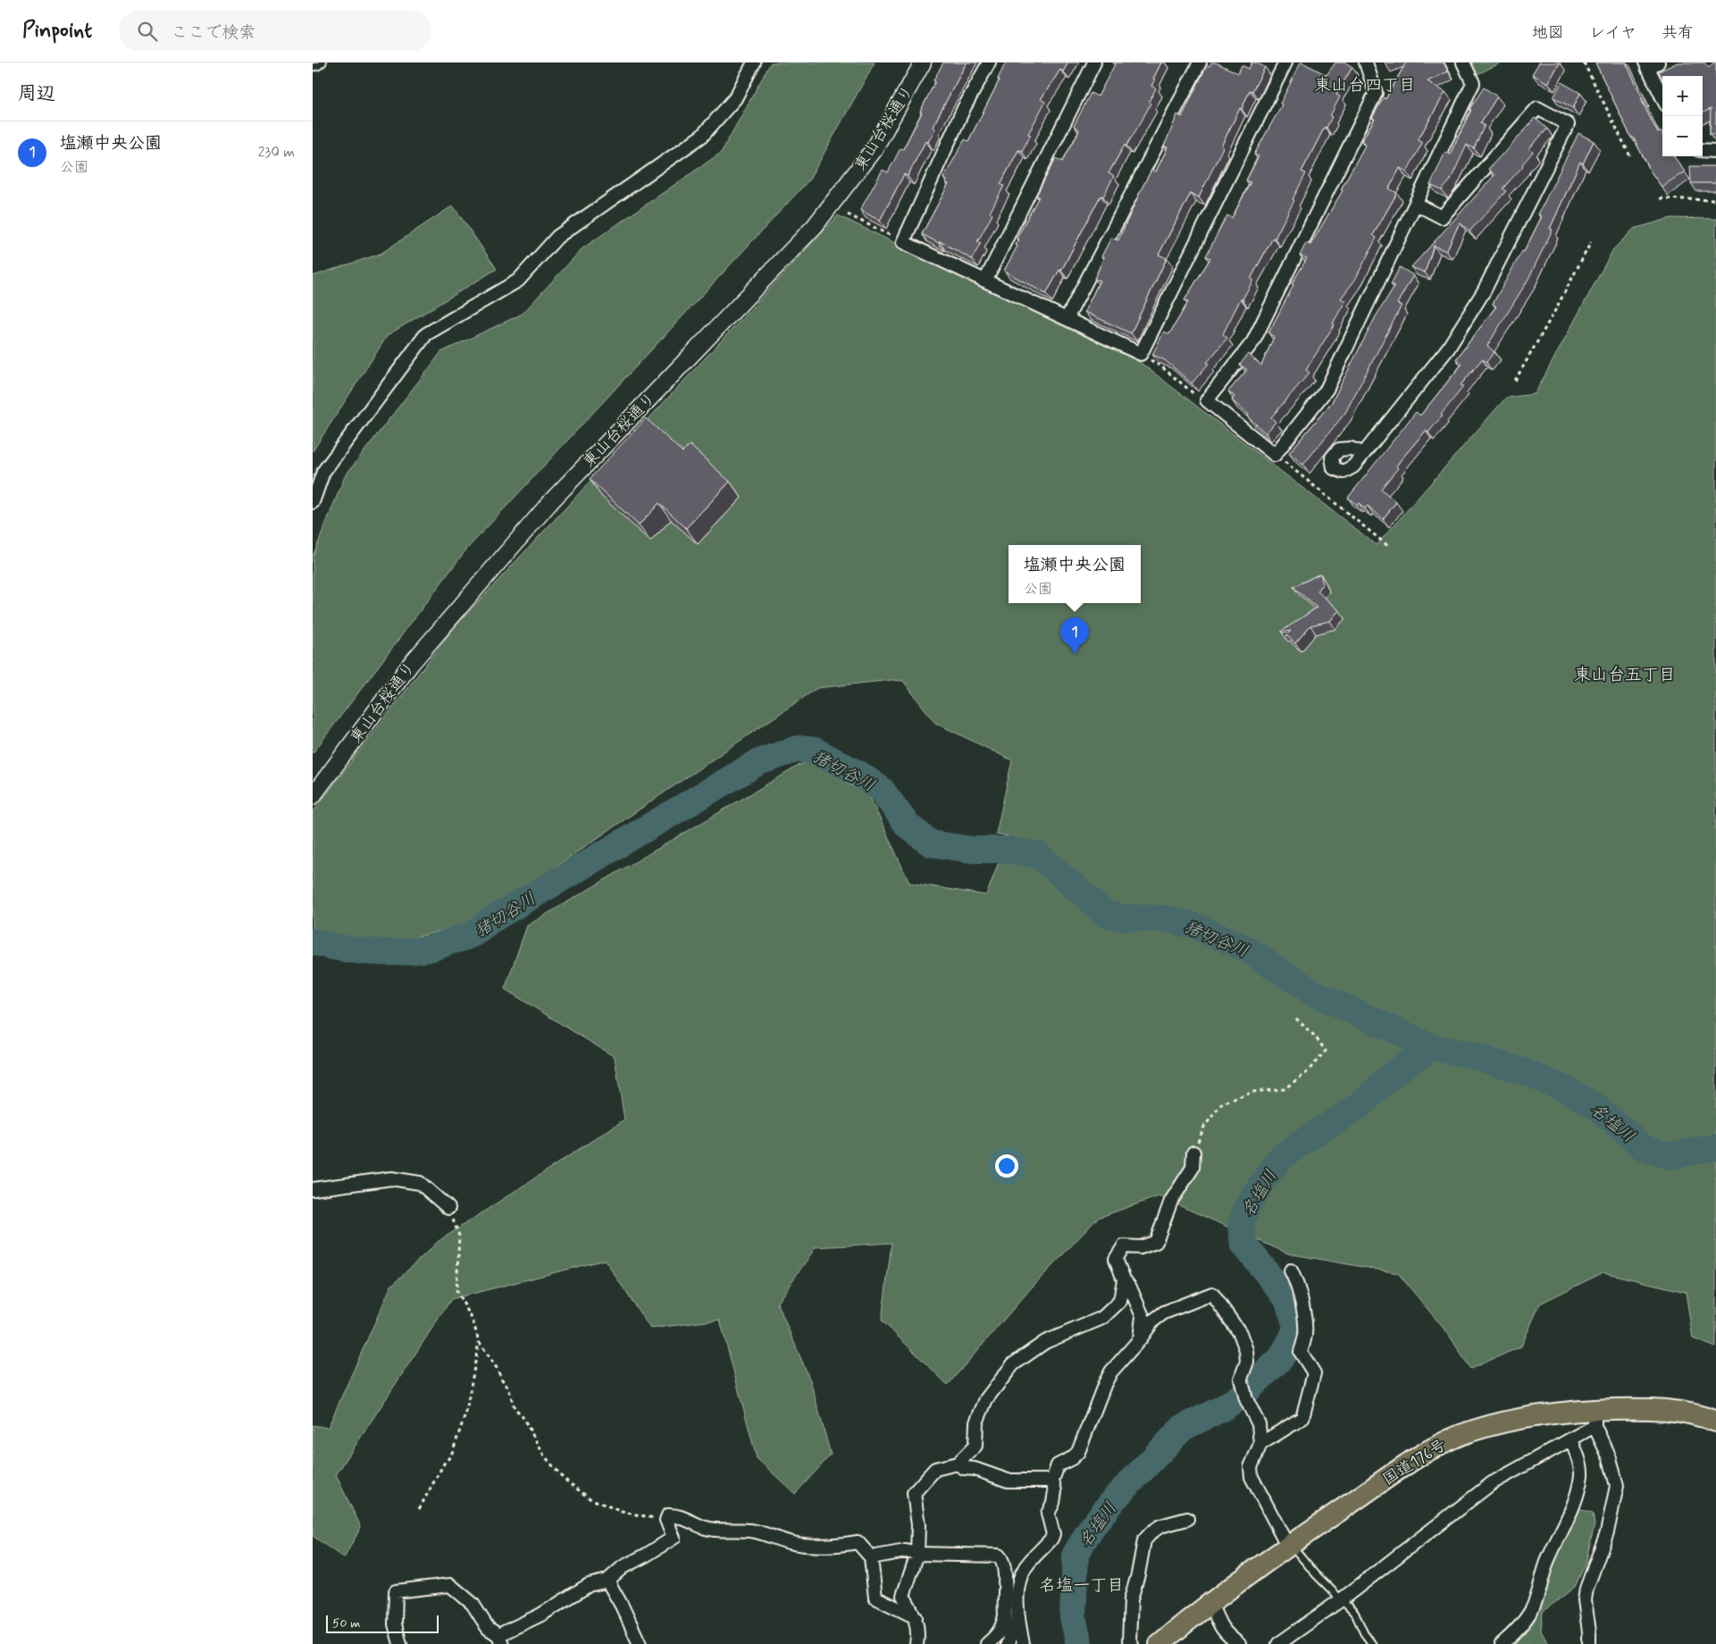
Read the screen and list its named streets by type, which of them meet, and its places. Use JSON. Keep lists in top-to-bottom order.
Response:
{
  "streets": {
    "highway": ["国道176号"],
    "street": ["東山台桜通り"]
  },
  "districts": ["東山台四丁目", "東山台五丁目", "名塩一丁目"],
  "water": ["猪切谷川", "名塩川"],
  "scale_bar": "50 m",
  "page": {
    "header": "Pinpoint",
    "search": "ここで検索",
    "nav": ["地図", "レイヤ", "共有"],
    "heading": "周辺",
    "map_buttons": ["+", "−"],
    "list": [
      {
        "mark": "1",
        "name": "塩瀬中央公園",
        "note": "公園",
        "value": "230 m"
      }
    ],
    "popup": ["塩瀬中央公園", "公園"],
    "pins": "1",
    "scale": "50 m"
  }
}
